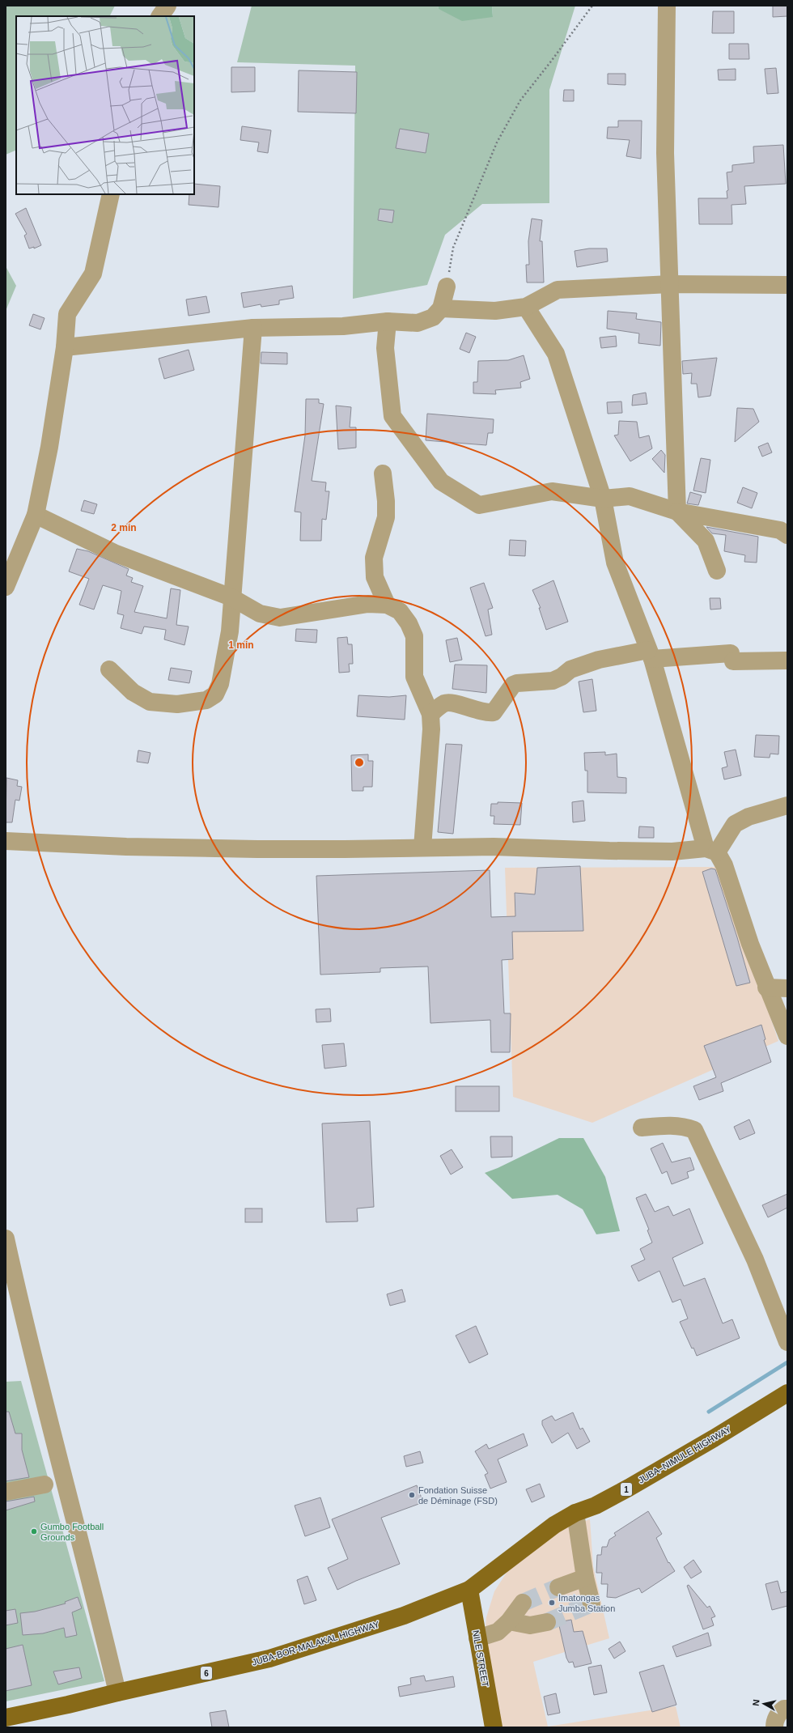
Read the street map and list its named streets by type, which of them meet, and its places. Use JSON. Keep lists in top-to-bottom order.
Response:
{
  "streets": {
    "main road": [
      "JUBA–NIMULE HIGHWAY",
      "1",
      "JUBA-BOR-MALAKAL HIGHWAY",
      "NILE STREET",
      "6"
    ]
  },
  "crossings": [
    ["JUBA–NIMULE HIGHWAY", "JUBA-BOR-MALAKAL HIGHWAY"],
    ["JUBA–NIMULE HIGHWAY", "NILE STREET"],
    ["JUBA-BOR-MALAKAL HIGHWAY", "NILE STREET"]
  ],
  "places": ["Fondation Suisse de Déminage (FSD)", "Gumbo Football Grounds", "Imatongas Jumba Station"],
  "north": "left",
  "rings": ["2 min", "1 min"]
}
